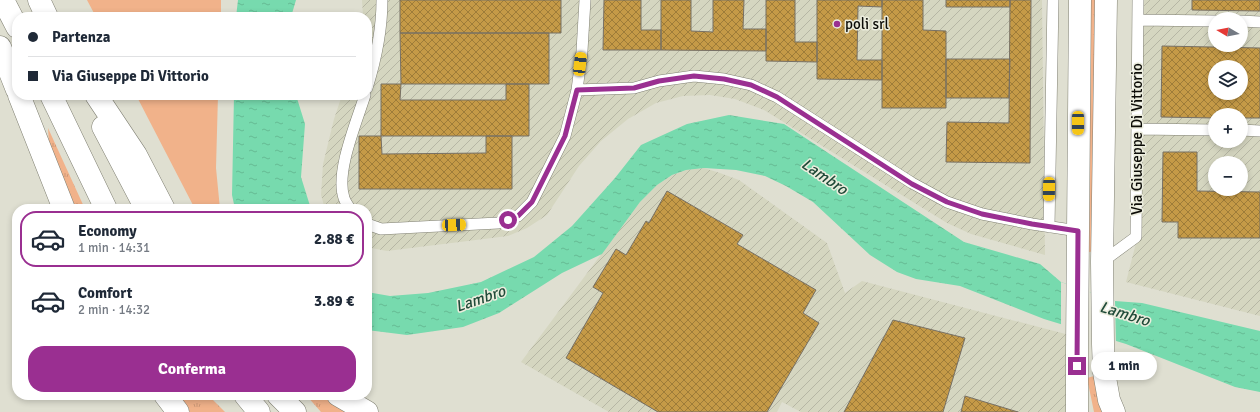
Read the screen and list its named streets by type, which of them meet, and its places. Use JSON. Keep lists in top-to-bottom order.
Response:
{
  "streets": {
    "lane": ["Via Giuseppe Di Vittorio"]
  },
  "water": ["Lambro"],
  "places": ["poli srl"],
  "north": "left",
  "page": {
    "map_buttons": ["+", "−"],
    "banner": ["Partenza", "Via Giuseppe Di Vittorio"],
    "list": [
      {
        "name": "Economy",
        "note": "1 min · 14:31",
        "value": "2.88 €"
      },
      {
        "name": "Comfort",
        "note": "2 min · 14:32",
        "value": "3.89 €"
      }
    ],
    "buttons": "Conferma",
    "bubble": "1 min"
  }
}
